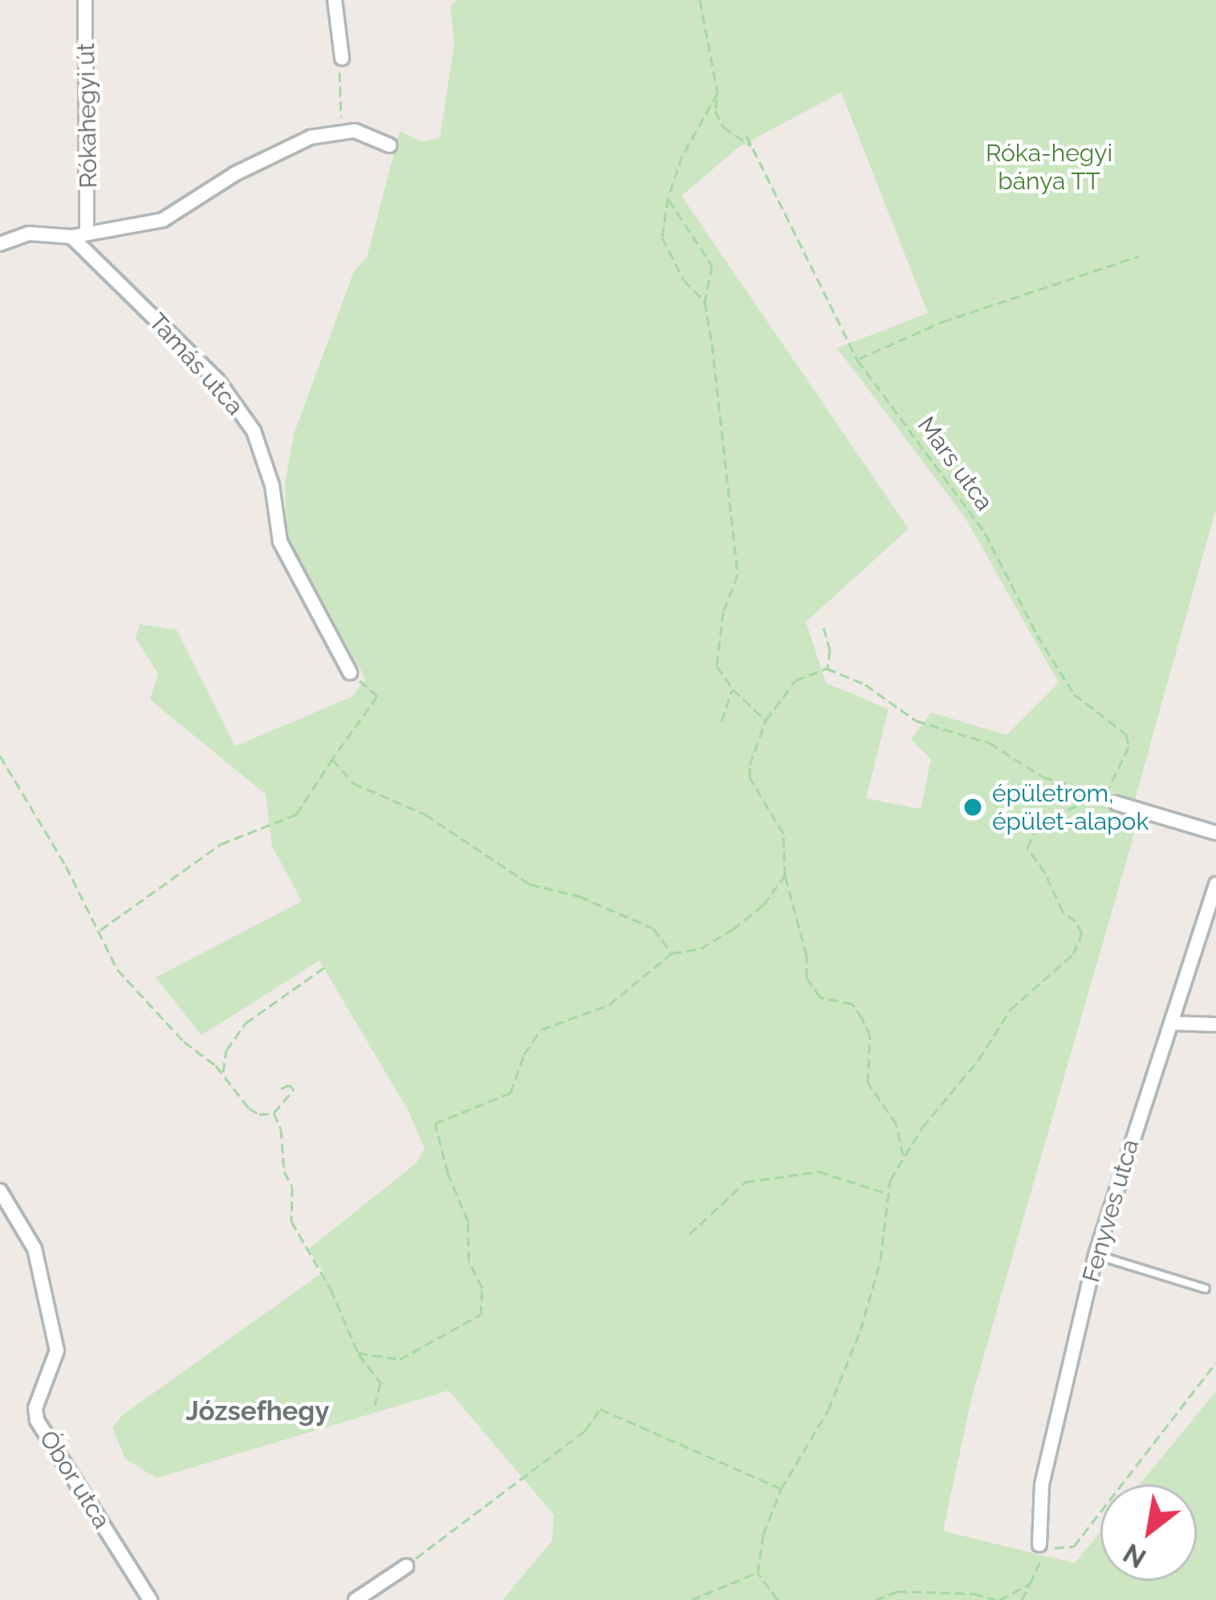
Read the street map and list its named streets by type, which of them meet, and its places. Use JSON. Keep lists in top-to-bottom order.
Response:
{
  "streets": {
    "street": [
      "Rókahegyi út",
      "Tamás utca",
      "Fenyves utca",
      "Óbor utca"
    ],
    "path": ["Mars utca"]
  },
  "districts": ["Józsefhegy"],
  "parks": ["Róka-hegyi bánya TT"],
  "places": ["épületrom, épület-alapok"],
  "north": "bottom left"
}
